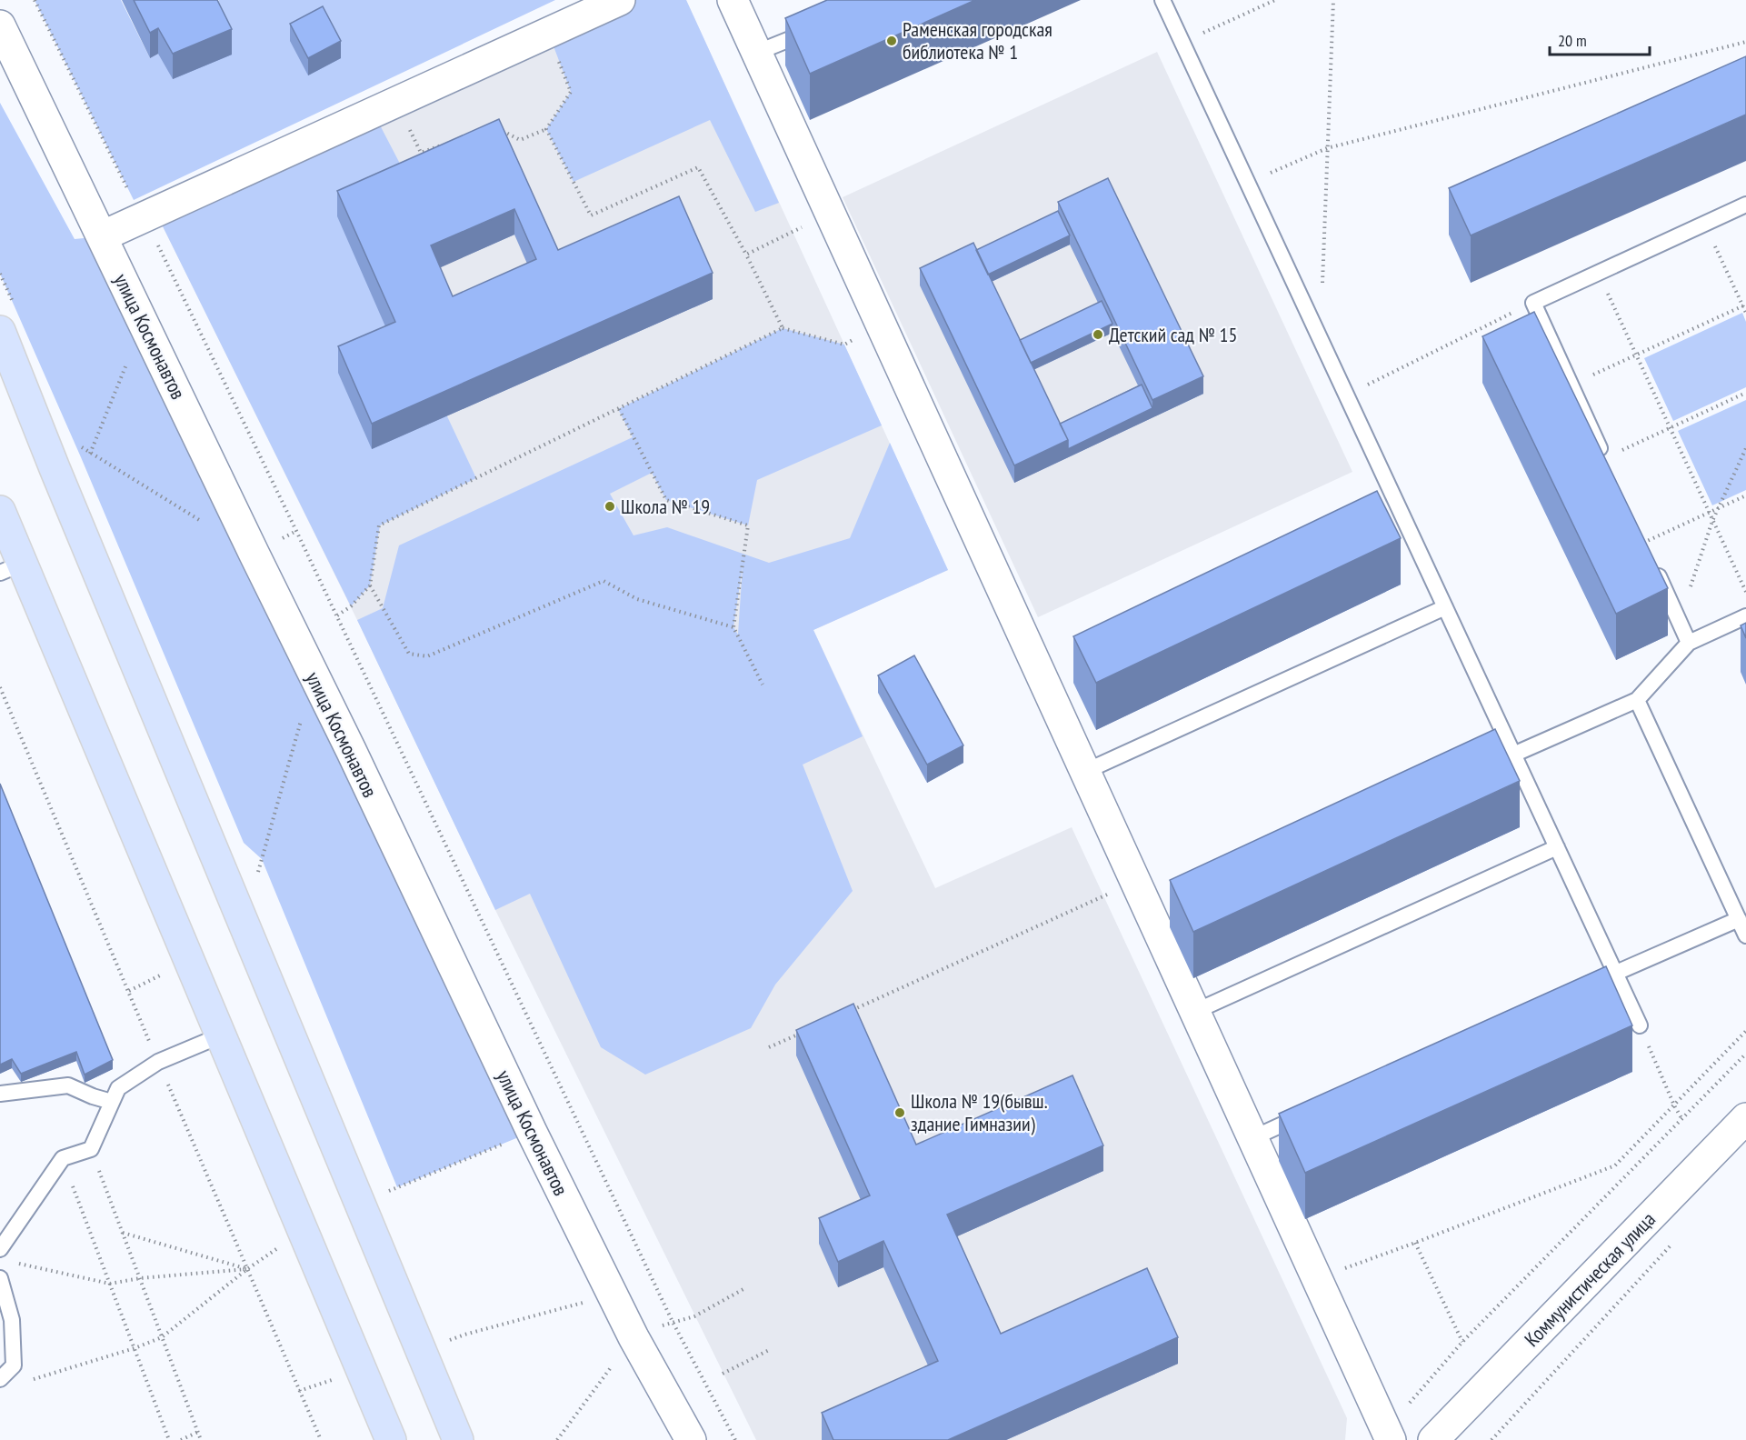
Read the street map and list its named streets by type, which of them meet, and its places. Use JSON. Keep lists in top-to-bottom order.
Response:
{
  "streets": {
    "street": ["улица Космонавтов", "Коммунистическая улица"]
  },
  "places": [
    "Раменская городская библиотека № 1",
    "Детский сад № 15",
    "Школа № 19",
    "Школа № 19(бывш. здание Гимназии)"
  ],
  "scale_bar": "20 m"
}
